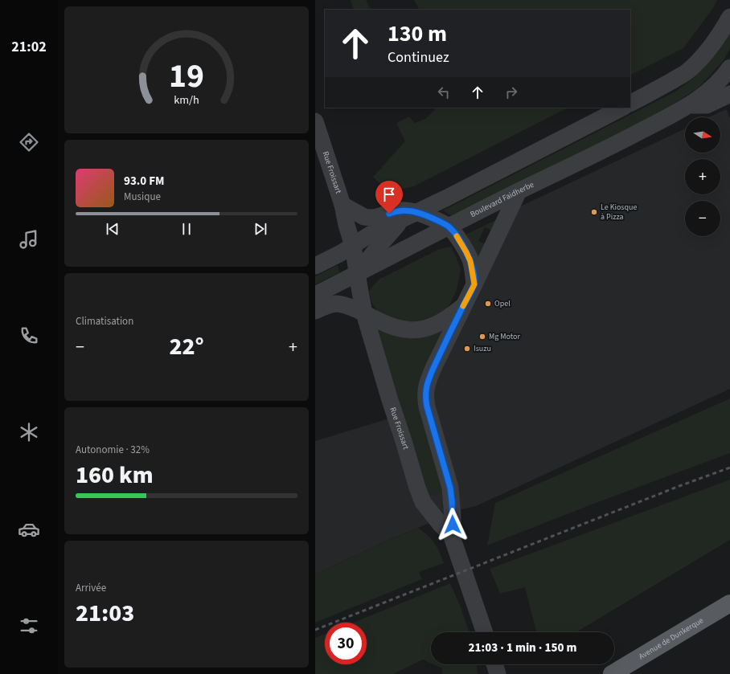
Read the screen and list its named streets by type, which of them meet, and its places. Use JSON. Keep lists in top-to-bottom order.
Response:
{
  "streets": {
    "main road": ["Avenue de Dunkerque"],
    "street": ["Rue Froissart", "Boulevard Faidherbe"]
  },
  "crossings": [
    ["Rue Froissart", "Boulevard Faidherbe"]
  ],
  "places": [
    "Le Kiosque à Pizza",
    "Opel",
    "Mg Motor",
    "Isuzu"
  ],
  "north": "right",
  "page": {
    "tabs": "21:02",
    "turn": ["130 m", "Continuez"],
    "map_buttons": ["+", "−"],
    "song": ["93.0 FM", "Musique"],
    "tile": [
      "Climatisation",
      ["Autonomie · 32%", "160 km"],
      ["Arrivée", "21:03"]
    ],
    "heat": ["−", "22°", "+"],
    "limit": "30",
    "trip": "21:03 · 1 min · 150 m",
    "gauge": ["19", "km/h"]
  }
}
